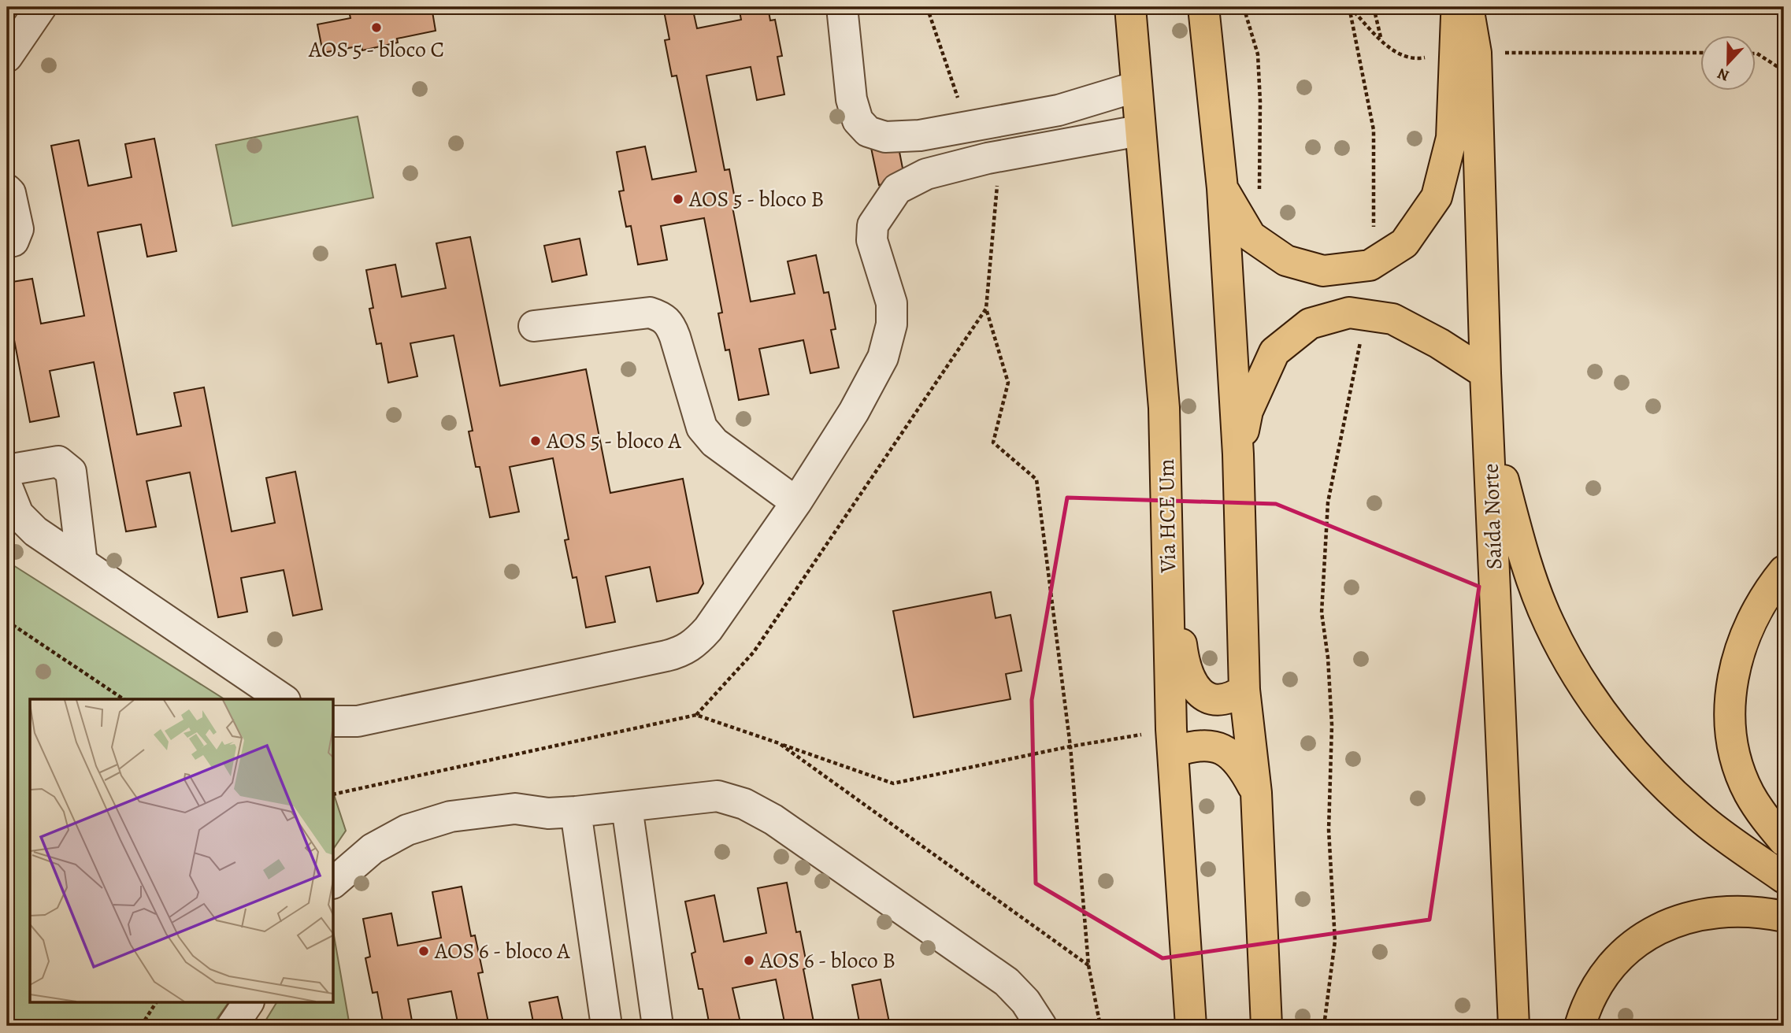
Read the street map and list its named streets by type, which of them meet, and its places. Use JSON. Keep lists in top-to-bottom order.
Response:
{
  "streets": {
    "main road": ["Via HCE Um", "Saída Norte"]
  },
  "places": [
    "AOS 5 - bloco C",
    "AOS 5 - bloco B",
    "AOS 5 - bloco A",
    "AOS 6 - bloco A",
    "AOS 6 - bloco B"
  ],
  "north": "bottom"
}
